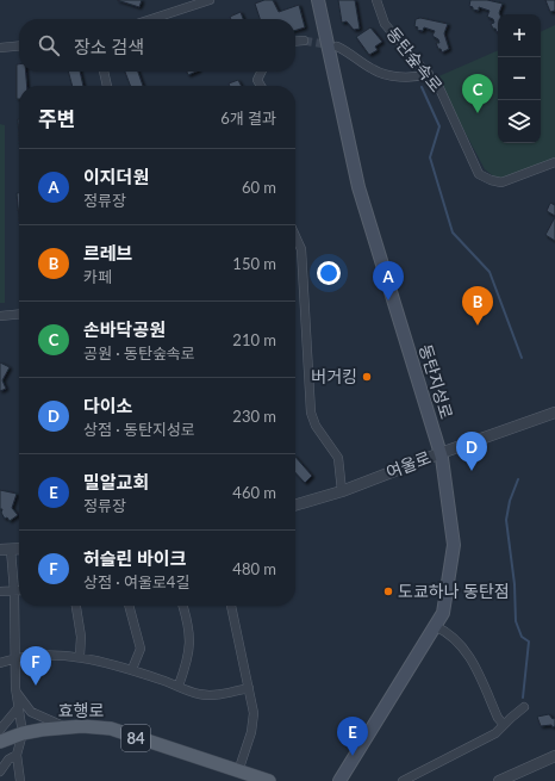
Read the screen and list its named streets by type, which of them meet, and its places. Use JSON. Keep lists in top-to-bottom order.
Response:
{
  "streets": {
    "main road": ["동탄지성로", "효행로", "84"],
    "street": ["동탄숲속로", "여울로"]
  },
  "crossings": [
    ["동탄지성로", "여울로"]
  ],
  "places": ["버거킹", "도쿄하나 동탄점"],
  "page": {
    "map_buttons": ["+", "−"],
    "search": "장소 검색",
    "pins": [
      "C",
      "A",
      "B",
      "D",
      "F",
      "E"
    ],
    "heading": ["주변", "6개 결과"],
    "list": [
      {
        "mark": "A",
        "name": "이지더원",
        "note": "정류장",
        "value": "60 m"
      },
      {
        "mark": "B",
        "name": "르레브",
        "note": "카페",
        "value": "150 m"
      },
      {
        "mark": "C",
        "name": "손바닥공원",
        "note": "공원 · 동탄숲속로",
        "value": "210 m"
      },
      {
        "mark": "D",
        "name": "다이소",
        "note": "상점 · 동탄지성로",
        "value": "230 m"
      },
      {
        "mark": "E",
        "name": "밀알교회",
        "note": "정류장",
        "value": "460 m"
      },
      {
        "mark": "F",
        "name": "허슬린 바이크",
        "note": "상점 · 여울로4길",
        "value": "480 m"
      }
    ]
  }
}
